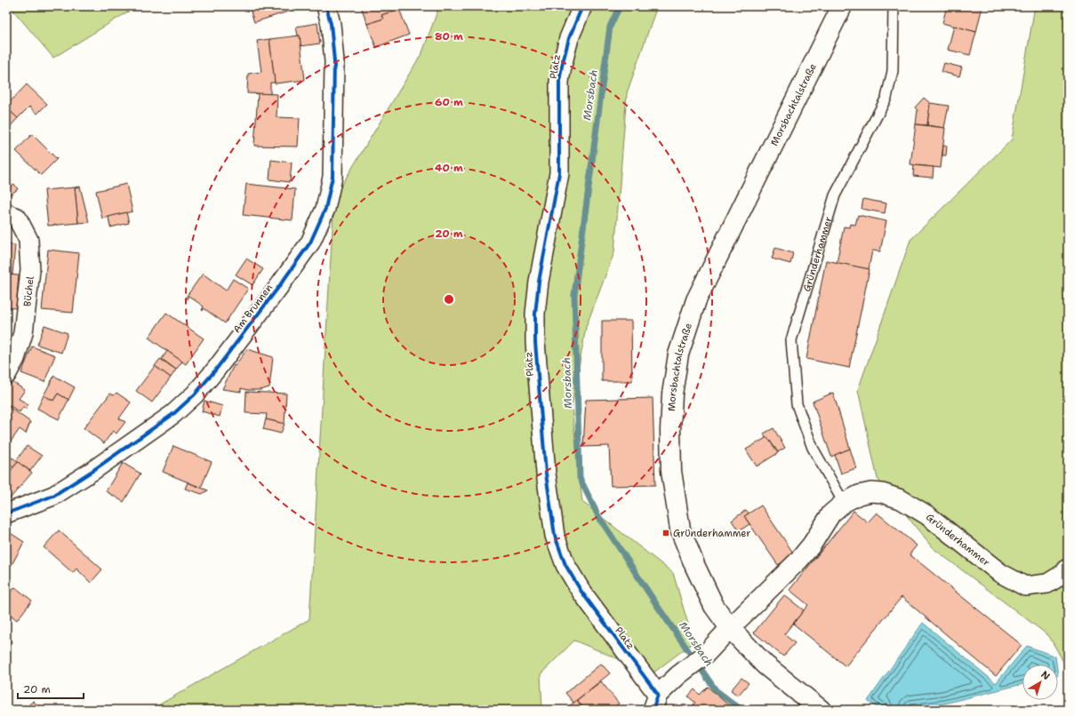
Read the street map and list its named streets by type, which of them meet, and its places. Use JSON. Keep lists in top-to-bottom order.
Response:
{
  "streets": {
    "main road": ["Morsbachtalstraße"],
    "street": [
      "Platz",
      "Gründerhammer",
      "Büchel",
      "Am Brunnen"
    ]
  },
  "crossings": [
    ["Platz", "Gründerhammer"],
    ["Morsbachtalstraße", "Gründerhammer"]
  ],
  "water": ["Morsbach"],
  "places": {
    "transit": ["Gründerhammer"]
  },
  "scale_bar": "20 m",
  "north": "top right",
  "rings": [
    "80 m",
    "60 m",
    "40 m",
    "20 m"
  ]
}
